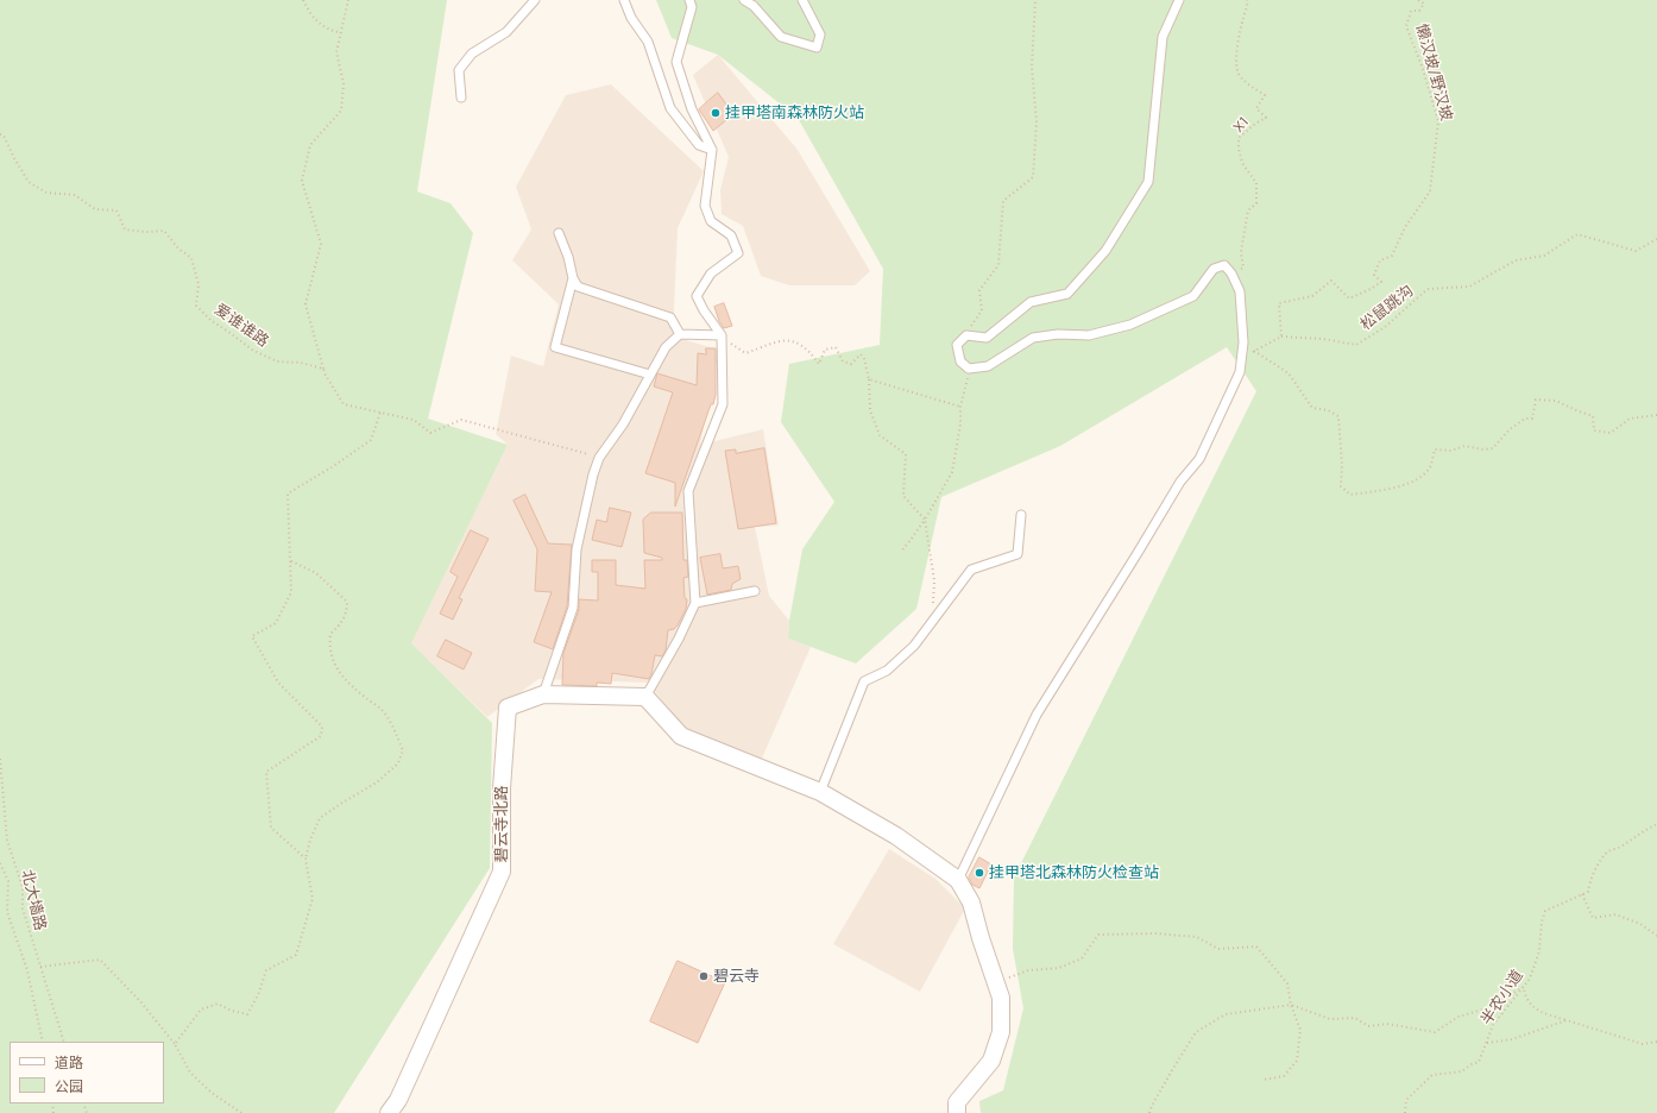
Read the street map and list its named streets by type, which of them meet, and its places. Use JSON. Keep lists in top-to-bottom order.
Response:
{
  "streets": {
    "street": ["碧云寺北路"],
    "path": [
      "懒汉坡/野汉坡",
      "X1",
      "松鼠跳沟",
      "爱谁谁路",
      "北大墙路",
      "半农小道"
    ]
  },
  "crossings": [
    ["懒汉坡/野汉坡", "松鼠跳沟"]
  ],
  "places": ["挂甲塔南森林防火站", "挂甲塔北森林防火检查站", "碧云寺"],
  "legend": ["道路", "公园"]
}
